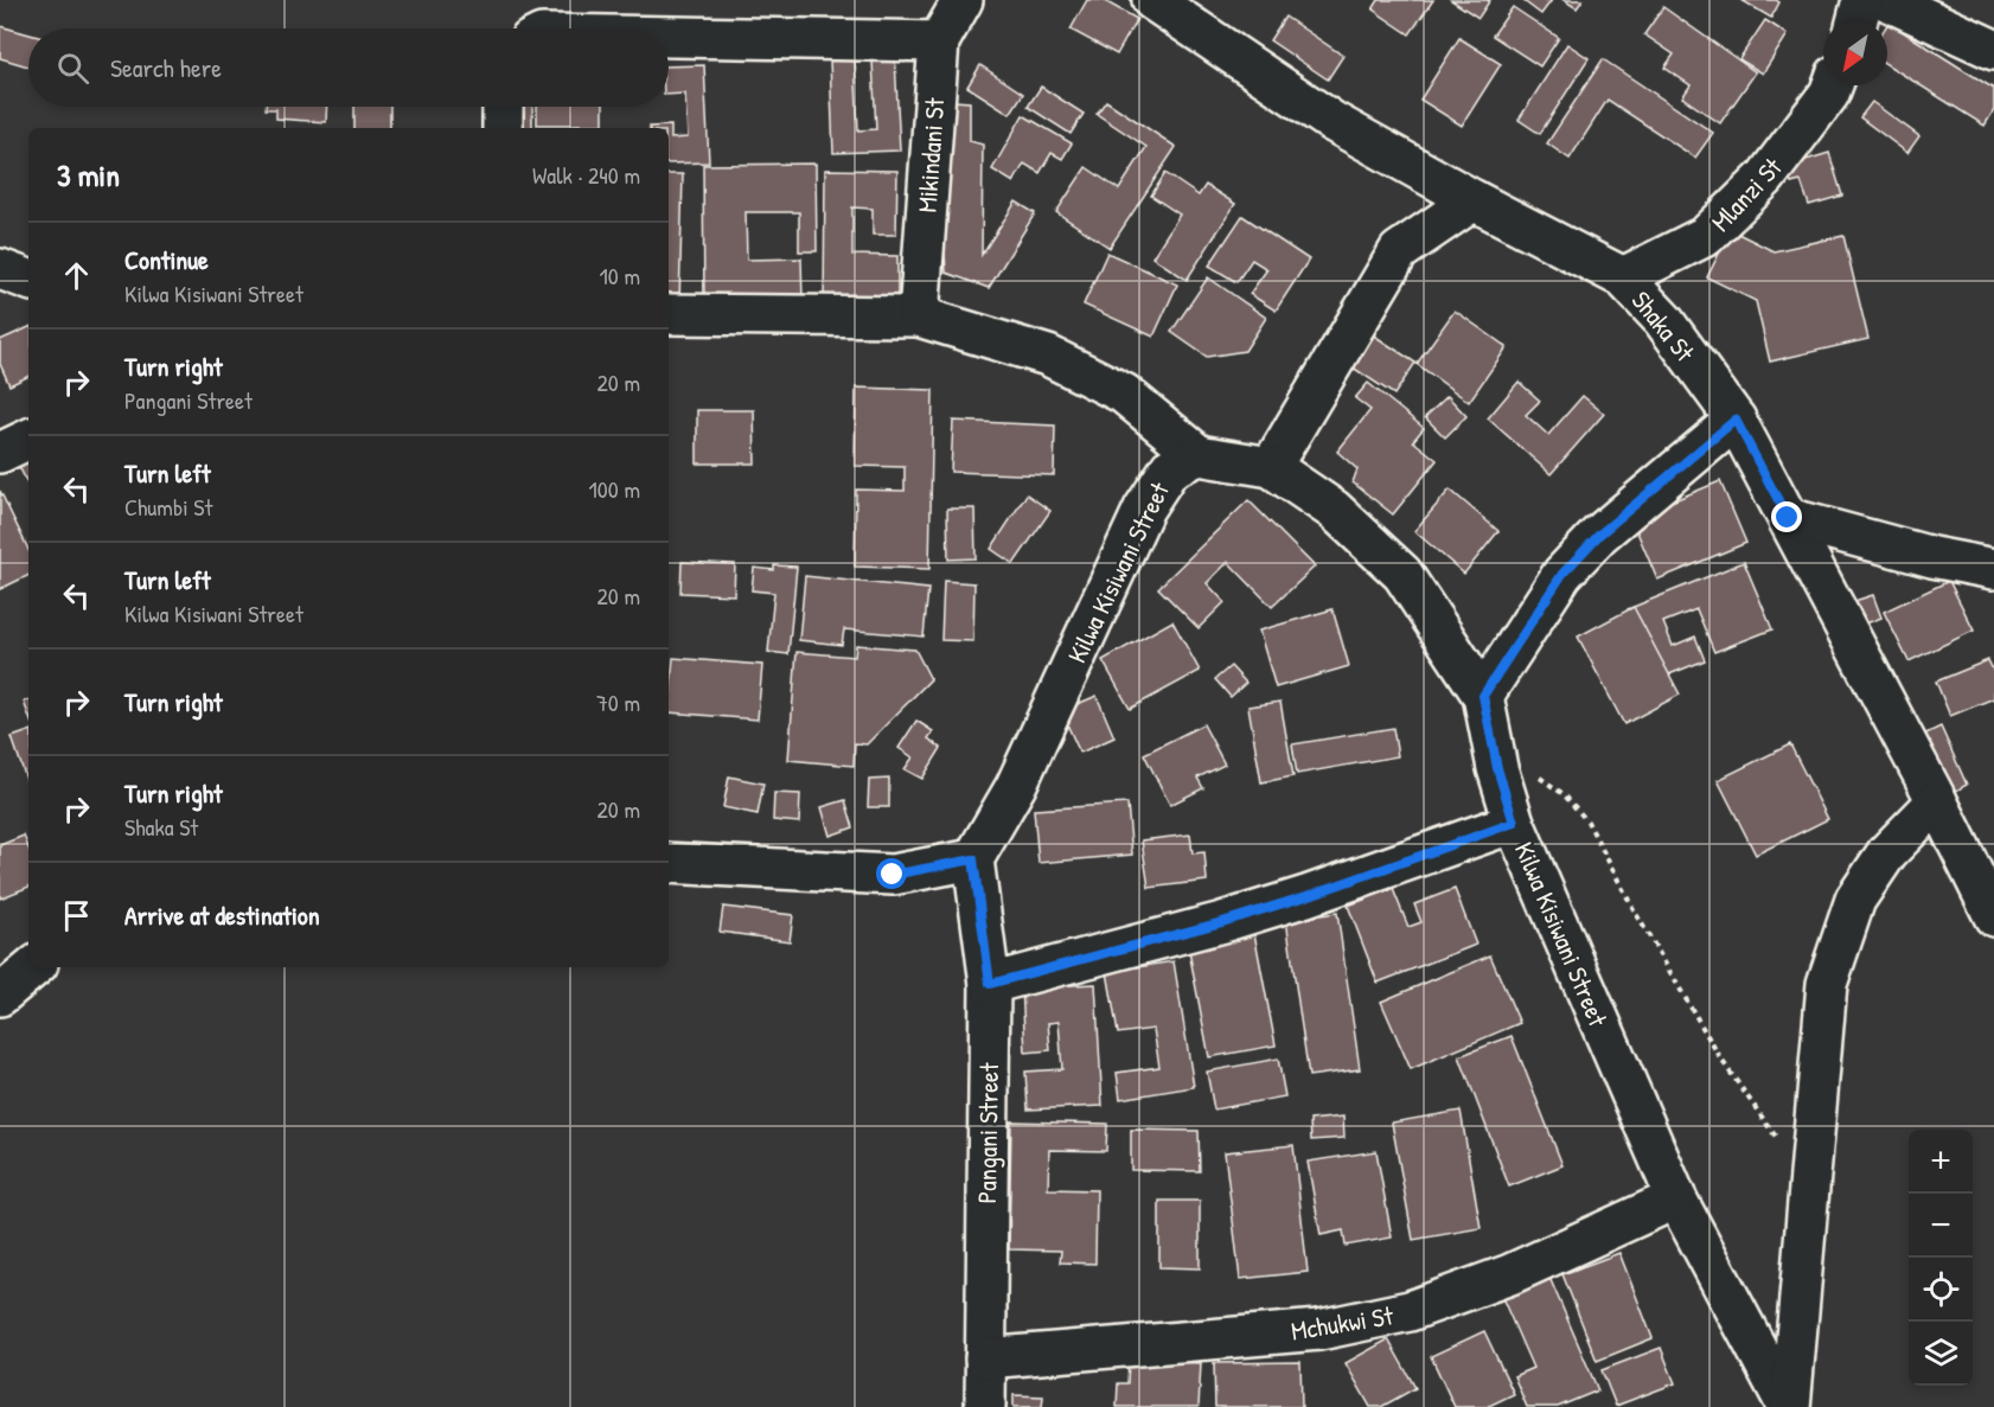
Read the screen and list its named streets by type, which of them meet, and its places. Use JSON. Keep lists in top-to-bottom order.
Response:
{
  "streets": {
    "street": [
      "Mikindani St",
      "Mlanzi St",
      "Shaka St",
      "Kilwa Kisiwani Street",
      "Pangani Street",
      "Mchukwi St"
    ]
  },
  "crossings": [
    ["Mlanzi St", "Shaka St"],
    ["Kilwa Kisiwani Street", "Pangani Street"],
    ["Kilwa Kisiwani Street", "Mchukwi St"],
    ["Pangani Street", "Mchukwi St"]
  ],
  "north": "bottom left",
  "page": {
    "search": "Search here",
    "heading": ["3 min", "Walk · 240 m"],
    "list": [
      ["Continue", "Kilwa Kisiwani Street", "10 m"],
      ["Turn right", "Pangani Street", "20 m"],
      ["Turn left", "Chumbi St", "100 m"],
      ["Turn left", "Kilwa Kisiwani Street", "20 m"],
      ["Turn right", "70 m"],
      ["Turn right", "Shaka St", "20 m"],
      "Arrive at destination"
    ],
    "map_buttons": ["+", "−"]
  }
}
